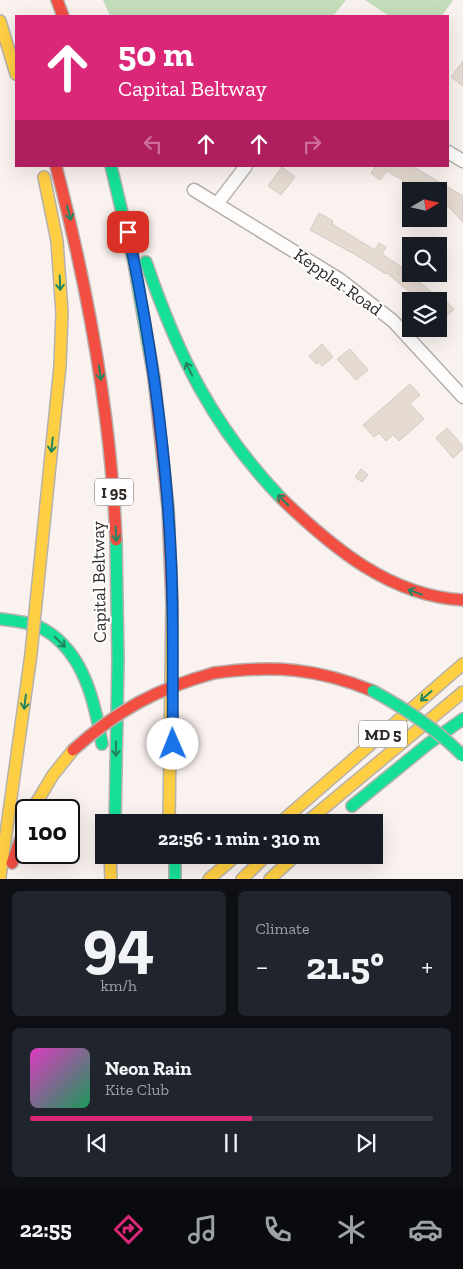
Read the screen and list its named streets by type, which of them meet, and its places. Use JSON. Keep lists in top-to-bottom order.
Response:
{
  "streets": {
    "highway": ["I 95", "Capital Beltway", "MD 5"],
    "street": ["Keppler Road"]
  },
  "north": "right",
  "page": {
    "turn": ["50 m", "Capital Beltway"],
    "limit": "100",
    "trip": "22:56 · 1 min · 310 m",
    "tile": [
      ["94", "km/h"],
      "Climate"
    ],
    "heat": ["−", "21.5°", "+"],
    "song": ["Neon Rain", "Kite Club"],
    "tabs": "22:55"
  }
}
